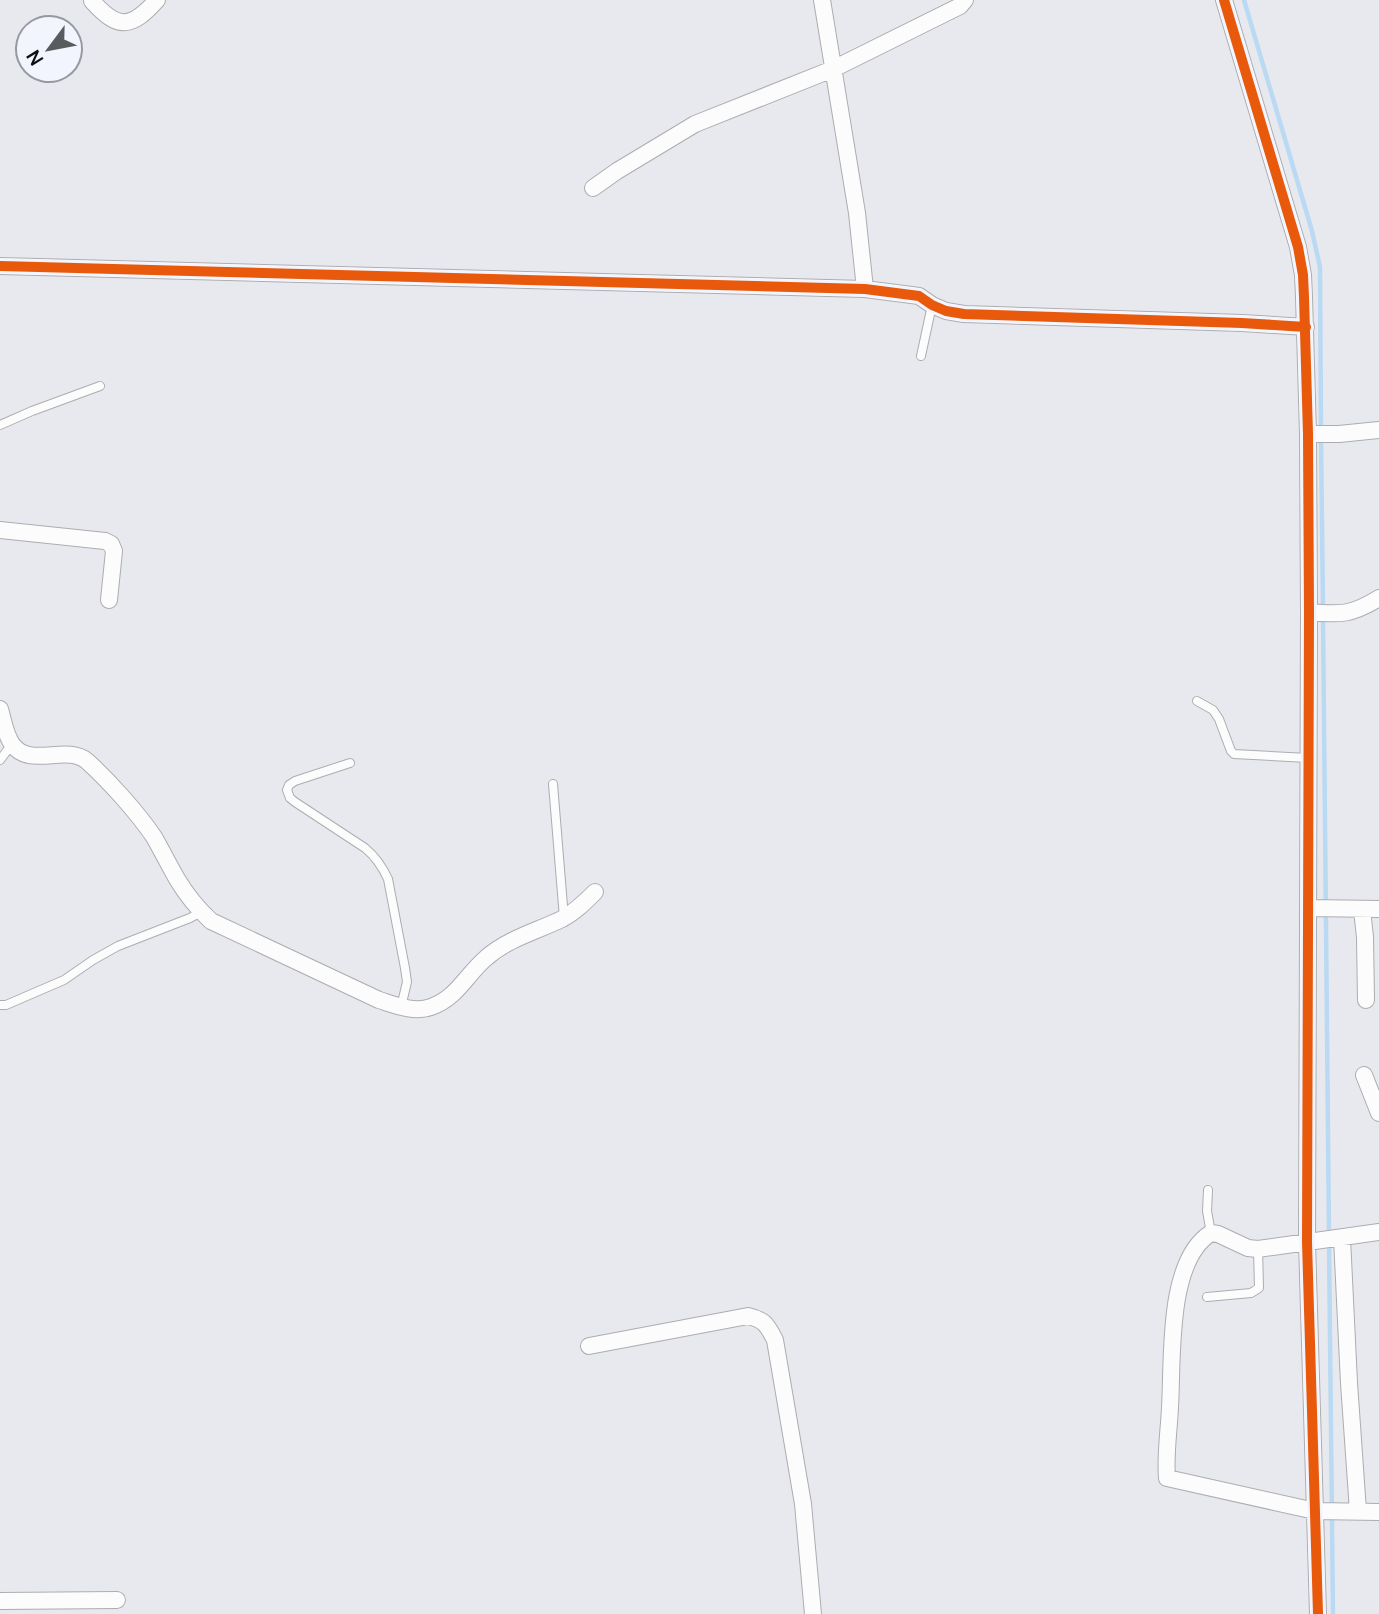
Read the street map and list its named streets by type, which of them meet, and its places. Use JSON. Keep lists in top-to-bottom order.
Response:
{
  "north": "bottom left"
}
